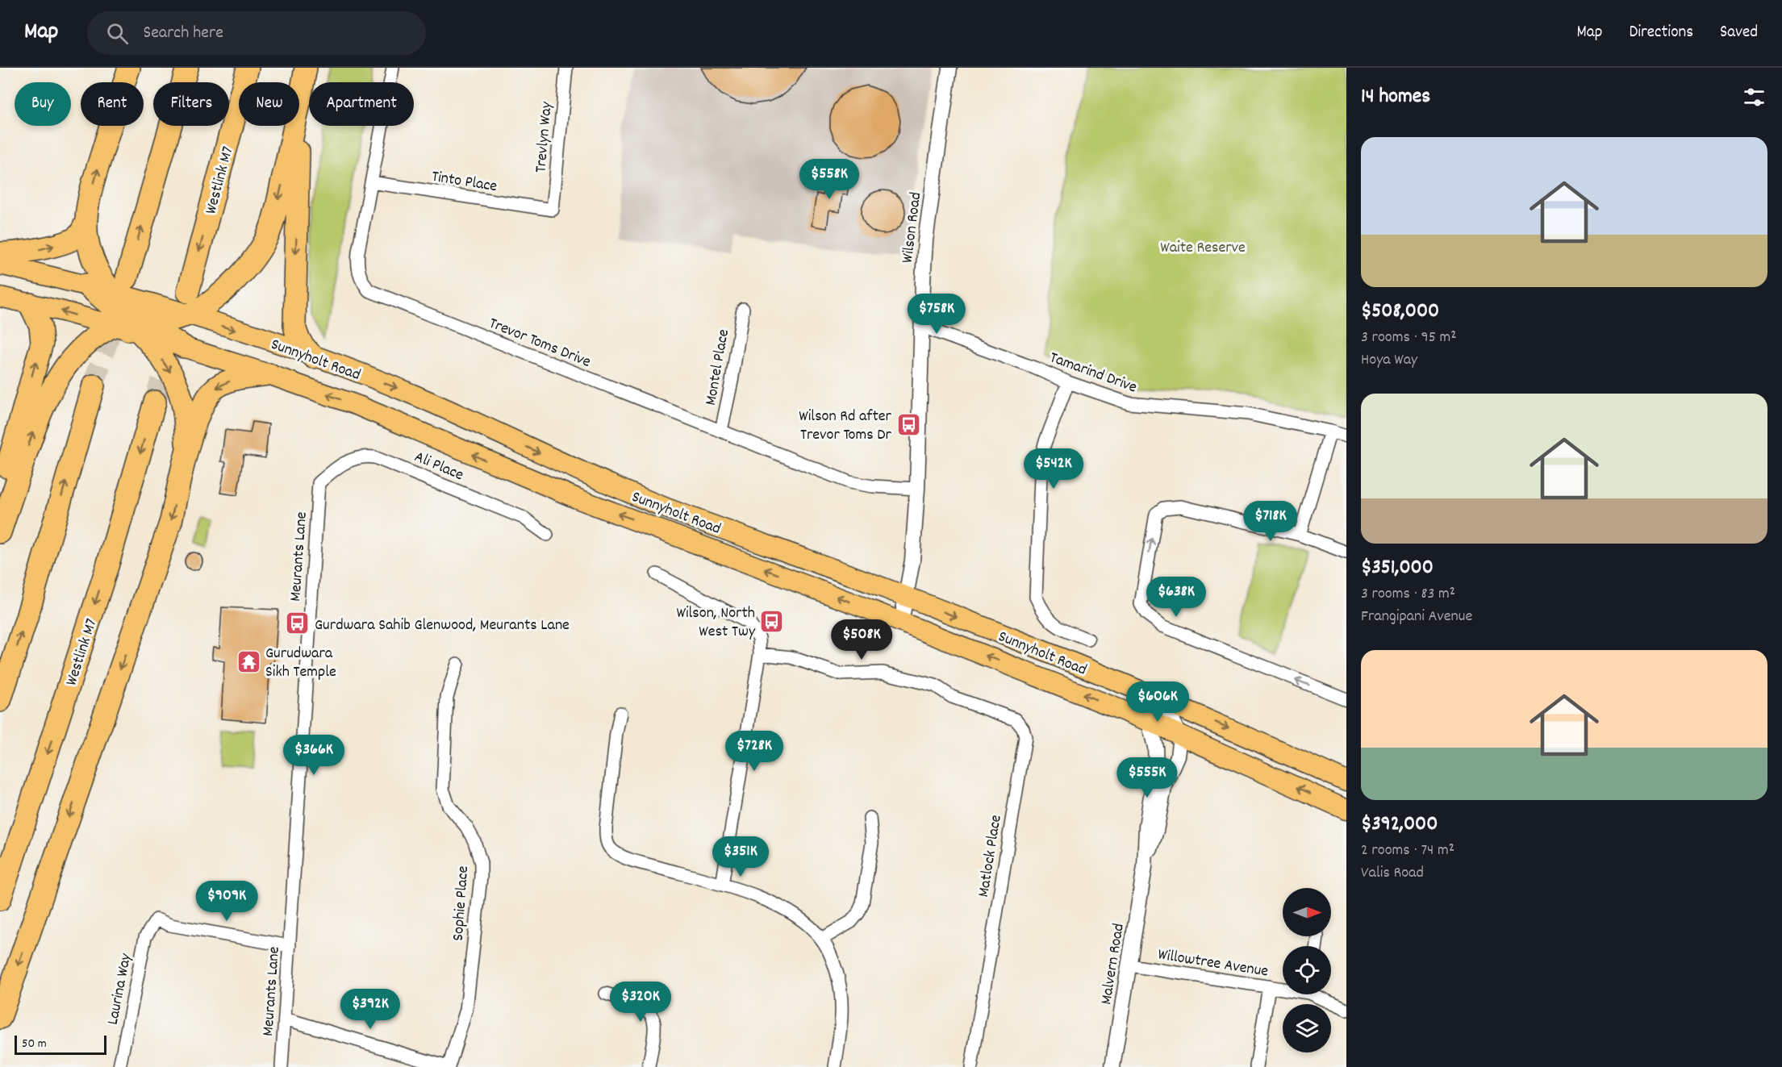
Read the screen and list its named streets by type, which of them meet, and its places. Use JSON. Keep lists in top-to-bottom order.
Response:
{
  "streets": {
    "highway": ["Westlink M7"],
    "main road": ["Sunnyholt Road"],
    "street": [
      "Trevlyn Way",
      "Tinto Place",
      "Wilson Road",
      "Trevor Toms Drive",
      "Montel Place",
      "Tamarind Drive",
      "Ali Place",
      "Meurants Lane",
      "Matlock Place",
      "Sophie Place",
      "Willowtree Avenue",
      "Malvern Road",
      "Laurina Way"
    ]
  },
  "crossings": [
    ["Trevlyn Way", "Tinto Place"],
    ["Tinto Place", "Trevor Toms Drive"],
    ["Wilson Road", "Trevor Toms Drive"],
    ["Wilson Road", "Sunnyholt Road"],
    ["Wilson Road", "Tamarind Drive"],
    ["Trevor Toms Drive", "Montel Place"],
    ["Sunnyholt Road", "Malvern Road"],
    ["Ali Place", "Meurants Lane"],
    ["Meurants Lane", "Laurina Way"],
    ["Willowtree Avenue", "Malvern Road"]
  ],
  "parks": ["Waite Reserve"],
  "places": {
    "bus stop": ["Wilson Rd after Trevor Toms Dr", "Wilson, North West Twy", "Gurdwara Sahib Glenwood, Meurants Lane"],
    "temple": ["Gurudwara Sikh Temple"]
  },
  "scale_bar": "50 m",
  "north": "right",
  "page": {
    "header": "Map",
    "search": "Search here",
    "nav": ["Map", "Directions", "Saved"],
    "heading": "14 homes",
    "chip": [
      "Buy",
      "Rent",
      "Filters",
      "New",
      "Apartment"
    ],
    "list": [
      {
        "name": "$508,000",
        "note": "3 rooms · 95 m² · Hoya Way"
      },
      {
        "name": "$351,000",
        "note": "3 rooms · 83 m² · Frangipani Avenue"
      },
      {
        "name": "$392,000",
        "note": "2 rooms · 74 m² · Valis Road"
      }
    ],
    "price": [
      "$558K",
      "$758K",
      "$542K",
      "$718K",
      "$638K",
      "$508K",
      "$606K",
      "$728K",
      "$366K",
      "$555K",
      "$351K",
      "$909K",
      "$320K",
      "$392K"
    ],
    "scale": "50 m"
  }
}
